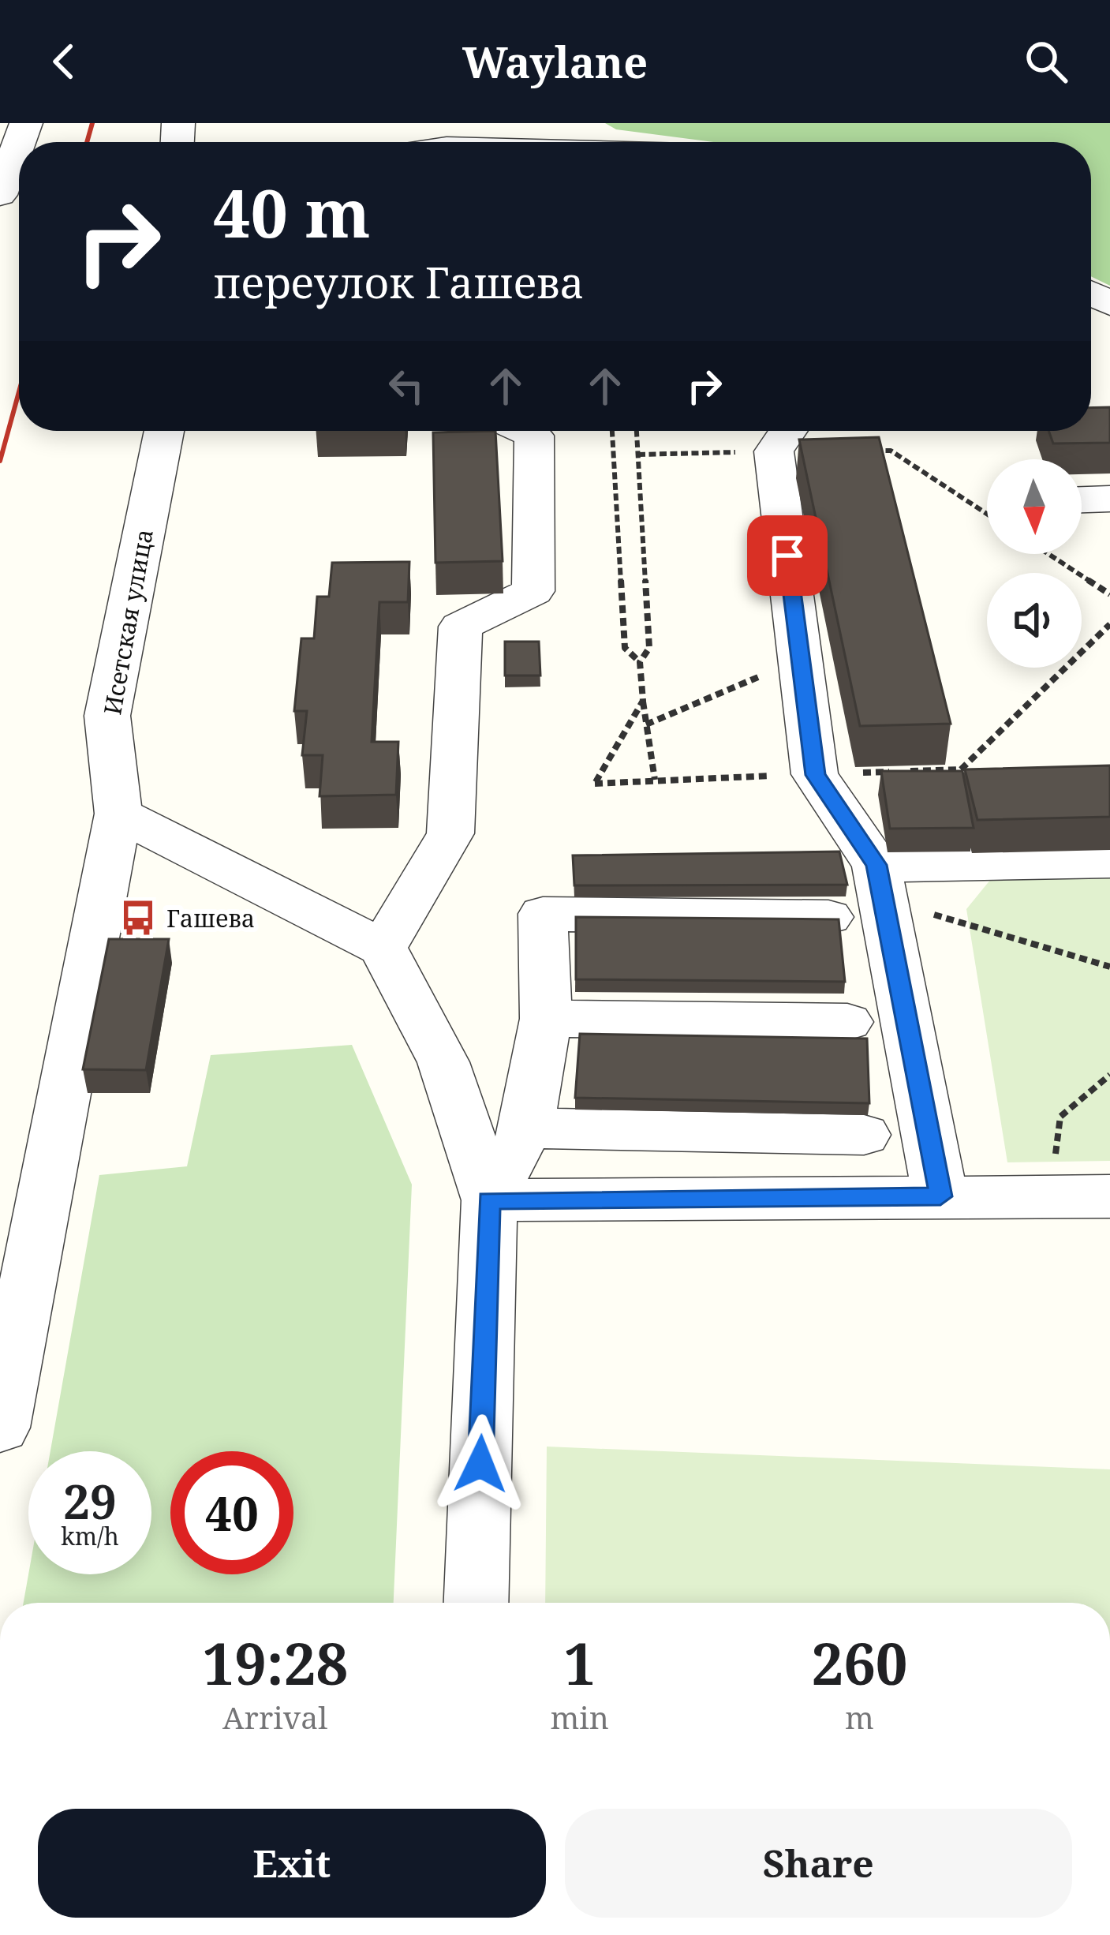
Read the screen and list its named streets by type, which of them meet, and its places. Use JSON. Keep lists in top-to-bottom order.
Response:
{
  "streets": {
    "street": ["Исетская улица"]
  },
  "places": {
    "bus stop": ["Гашева"]
  },
  "north": "bottom",
  "page": {
    "header": "Waylane",
    "turn": ["40 m", "переулок Гашева"],
    "speed": "29 km/h",
    "limit": "40",
    "eta": [
      "19:28",
      "Arrival",
      "1",
      "min",
      "260",
      "m"
    ],
    "buttons": ["Exit", "Share"]
  }
}
